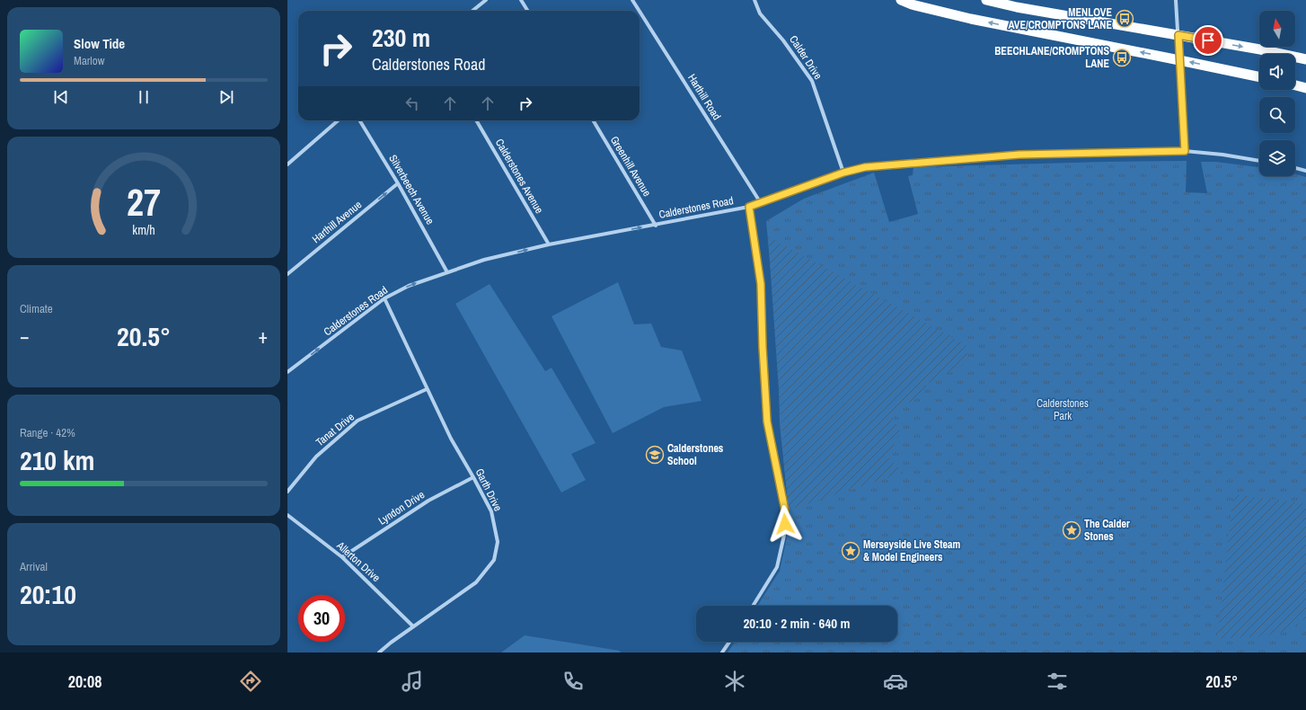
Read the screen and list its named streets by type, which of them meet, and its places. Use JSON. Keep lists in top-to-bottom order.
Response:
{
  "streets": {
    "street": [
      "Calder Drive",
      "Harthill Road",
      "Greenhill Avenue",
      "Calderstones Avenue",
      "Silverbeech Avenue",
      "Calderstones Road",
      "Harthill Avenue",
      "Tanat Drive",
      "Garth Drive",
      "Lyndon Drive",
      "Allerton Drive"
    ]
  },
  "crossings": [
    ["Calder Drive", "Calderstones Road"],
    ["Harthill Road", "Calderstones Road"],
    ["Greenhill Avenue", "Calderstones Road"],
    ["Calderstones Avenue", "Calderstones Road"],
    ["Silverbeech Avenue", "Calderstones Road"],
    ["Silverbeech Avenue", "Harthill Avenue"],
    ["Calderstones Road", "Garth Drive"],
    ["Tanat Drive", "Garth Drive"],
    ["Garth Drive", "Lyndon Drive"],
    ["Garth Drive", "Allerton Drive"],
    ["Lyndon Drive", "Allerton Drive"]
  ],
  "one_way": ["Calderstones Road", "Harthill Avenue"],
  "parks": ["Calderstones Park"],
  "places": {
    "bus stop": ["MENLOVE AVE/CROMPTONS LANE", "BEECHLANE/CROMPTONS LANE"],
    "school or university": ["Calderstones School"],
    "place": ["The Calder Stones", "Merseyside Live Steam & Model Engineers"]
  },
  "north": "top",
  "page": {
    "turn": ["230 m", "Calderstones Road"],
    "song": ["Slow Tide", "Marlow"],
    "tile": [
      "Climate",
      ["Range · 42%", "210 km"],
      ["Arrival", "20:10"]
    ],
    "heat": ["−", "20.5°", "+"],
    "limit": "30",
    "trip": "20:10 · 2 min · 640 m",
    "tabs": ["20:08", "20.5°"],
    "gauge": ["27", "km/h"]
  }
}
